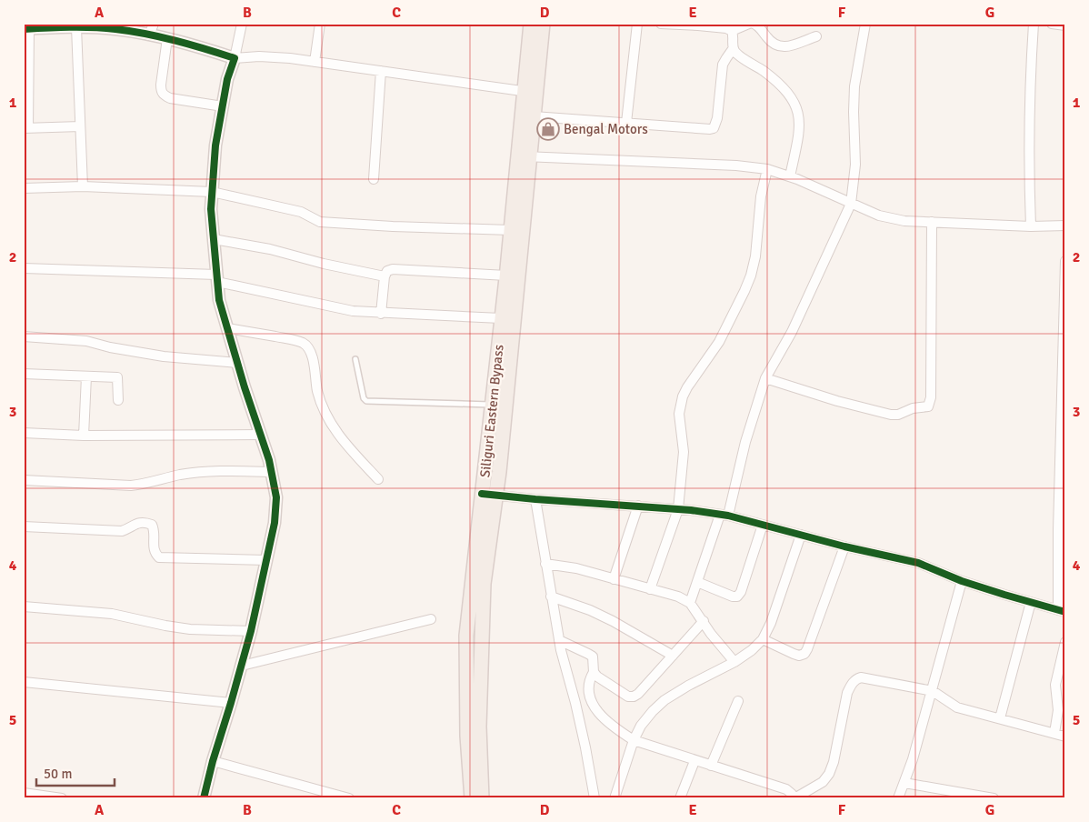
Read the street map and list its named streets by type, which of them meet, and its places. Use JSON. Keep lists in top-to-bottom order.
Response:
{
  "streets": {
    "main road": ["Siliguri Eastern Bypass"]
  },
  "places": {
    "shop": ["Bengal Motors"]
  },
  "scale_bar": "50 m",
  "grid": {
    "columns": [
      "A",
      "B",
      "C",
      "D",
      "E",
      "F",
      "G"
    ],
    "rows": [
      "1",
      "2",
      "3",
      "4",
      "5"
    ]
  }
}
